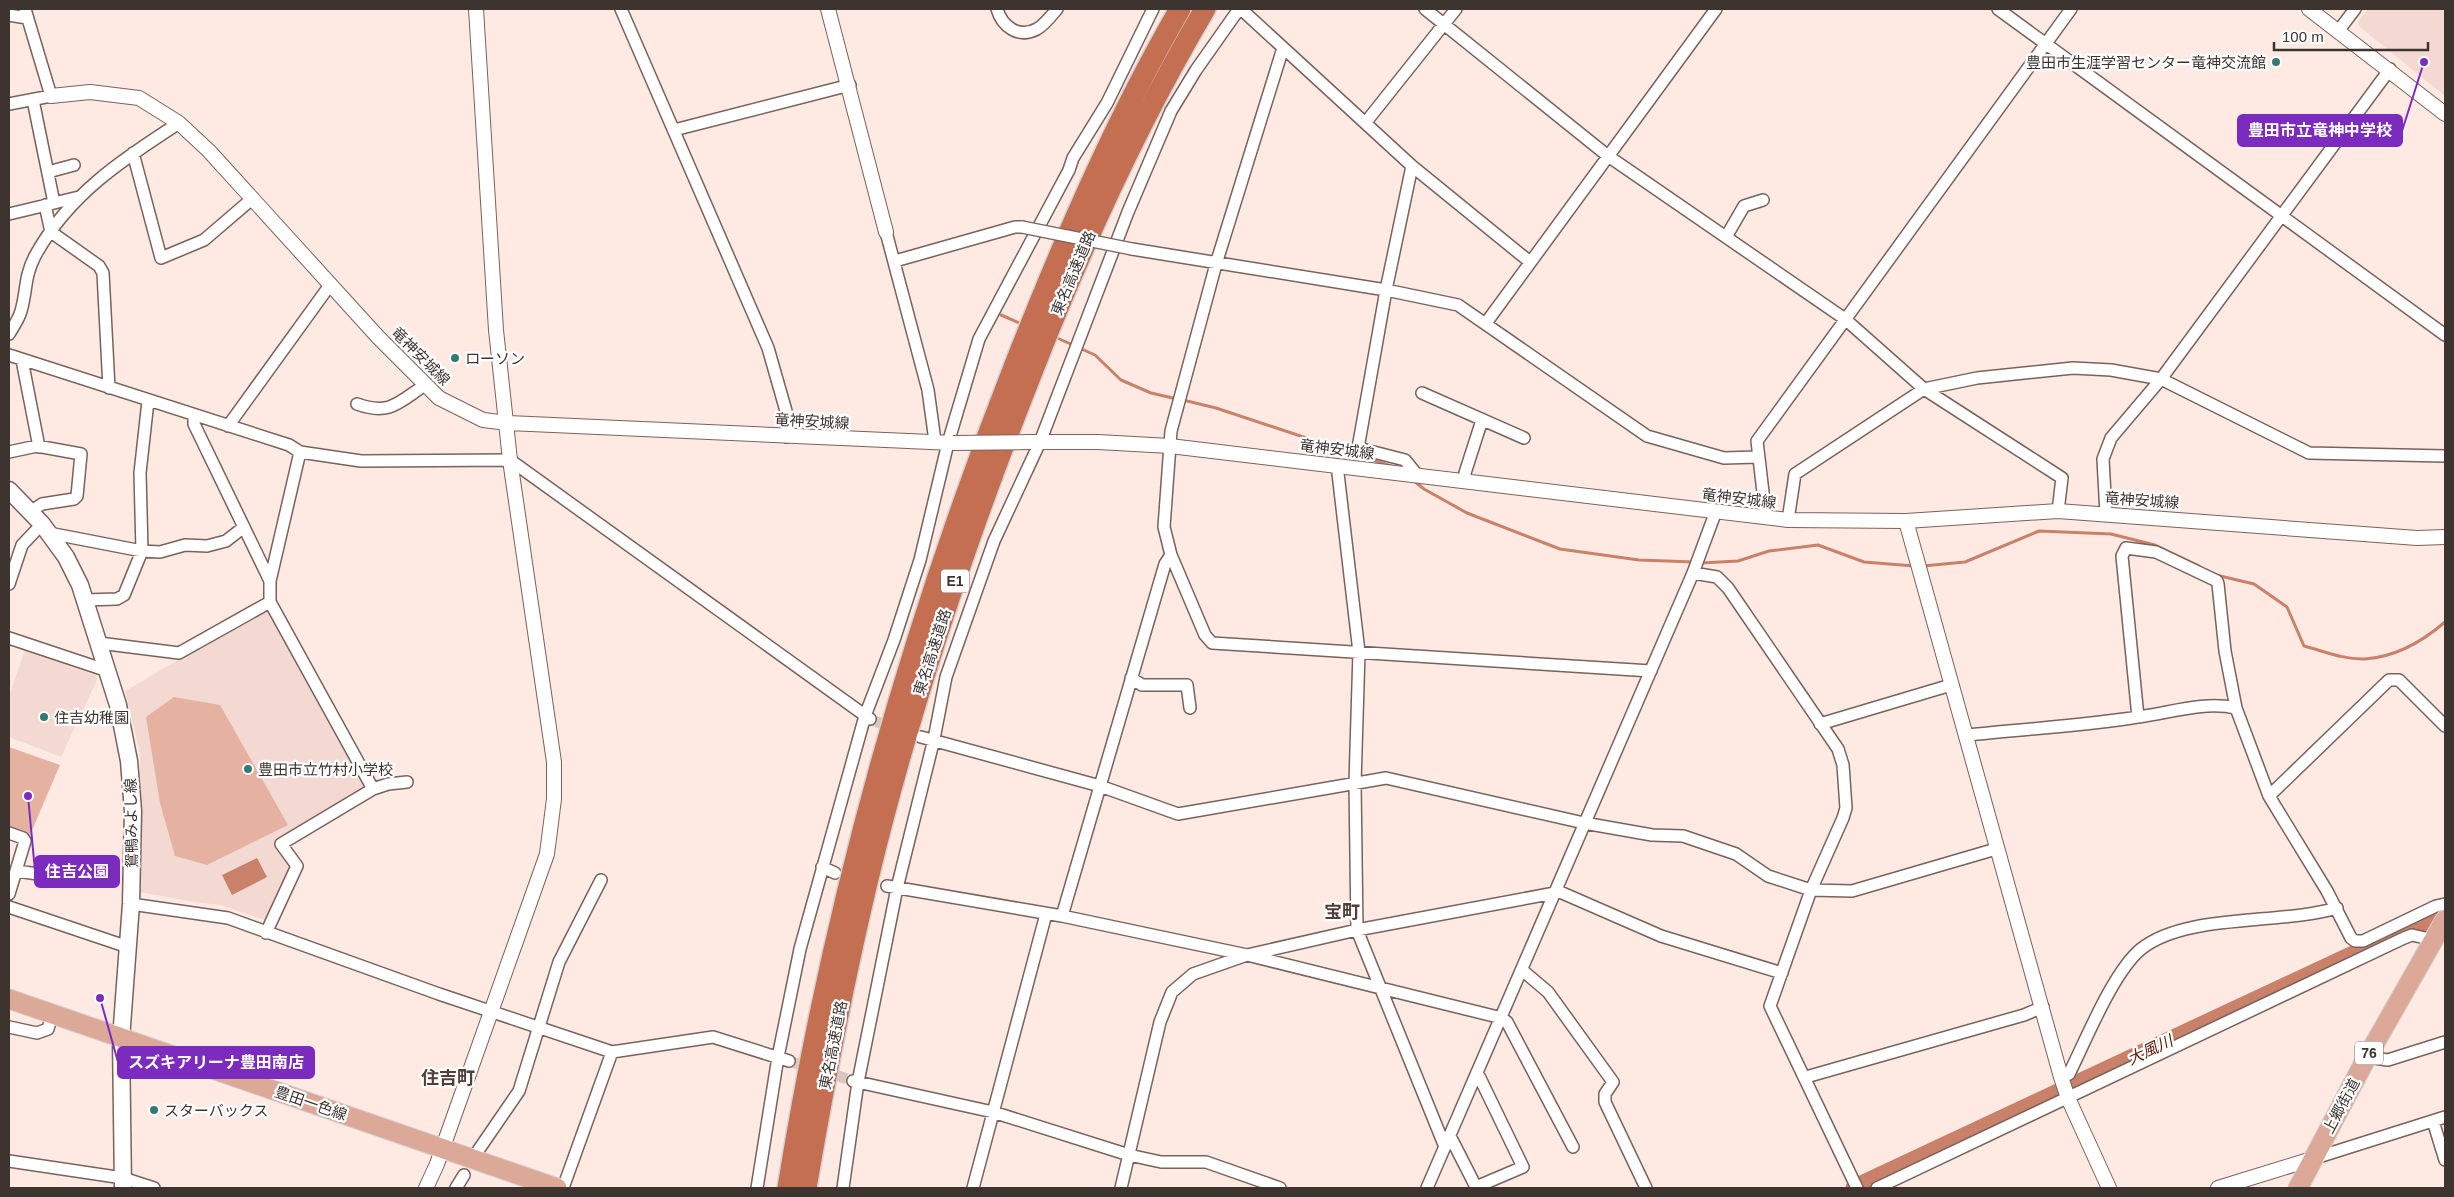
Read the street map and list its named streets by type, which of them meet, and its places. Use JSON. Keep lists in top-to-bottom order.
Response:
{
  "streets": {
    "highway": ["東名高速道路", "E1"],
    "main road": [
      "鴛鴨みよし線",
      "76",
      "豊田一色線",
      "上郷街道"
    ],
    "street": ["竜神安城線"]
  },
  "crossings": [
    ["鴛鴨みよし線", "豊田一色線"]
  ],
  "districts": ["宝町", "住吉町"],
  "water": ["大風川"],
  "places": [
    "豊田市生涯学習センター竜神交流館",
    "豊田市立竜神中学校",
    "ローソン",
    "住吉幼稚園",
    "豊田市立竹村小学校",
    "住吉公園",
    "スズキアリーナ豊田南店",
    "スターバックス"
  ],
  "scale_bar": "100 m"
}
